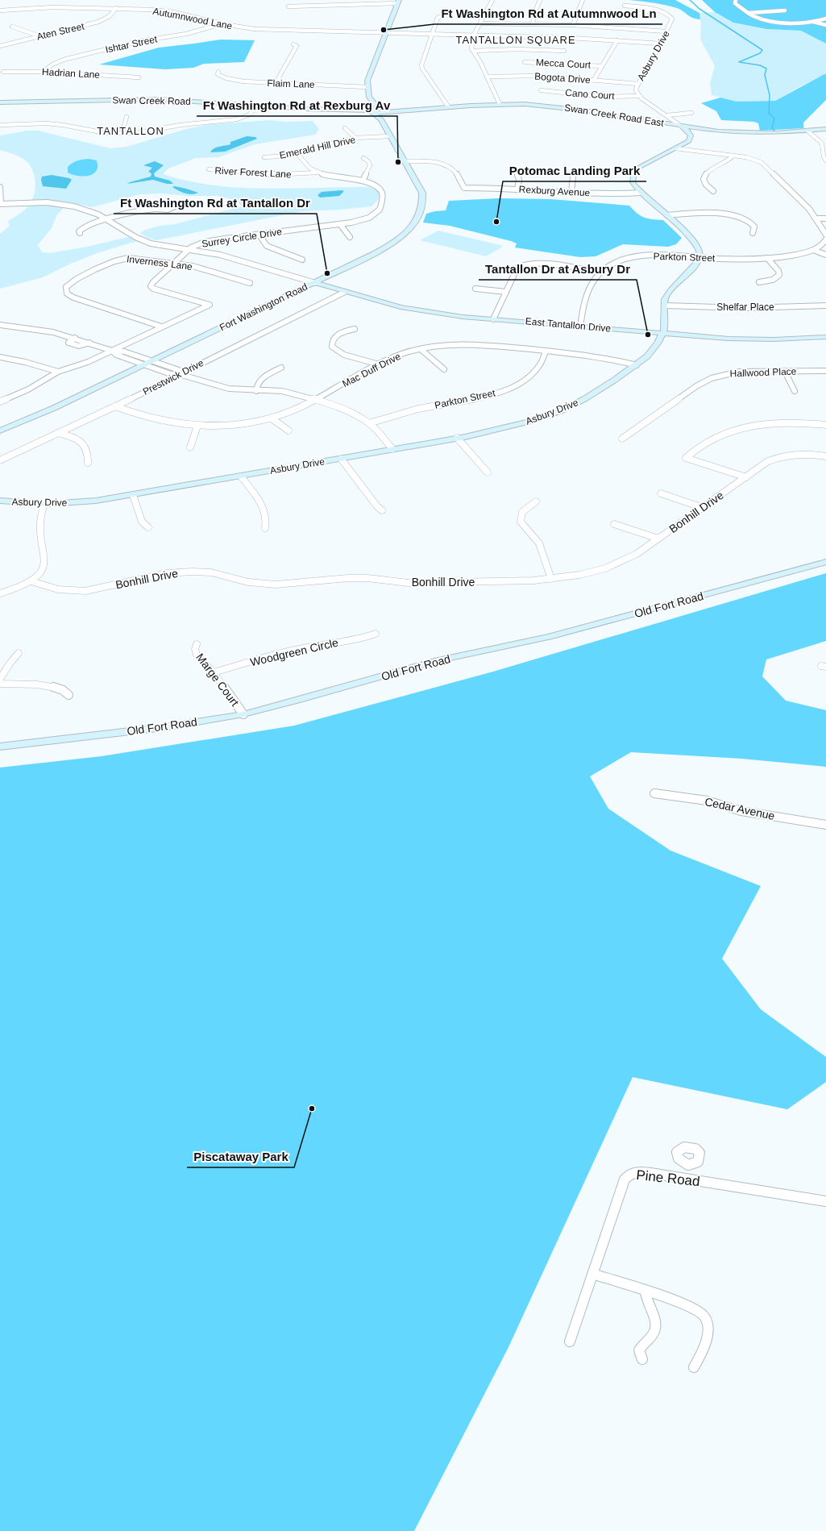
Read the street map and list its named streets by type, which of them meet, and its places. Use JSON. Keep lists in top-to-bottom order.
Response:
{
  "streets": {
    "main road": [
      "Asbury Drive",
      "Swan Creek Road",
      "Swan Creek Road East",
      "Fort Washington Road",
      "East Tantallon Drive",
      "Old Fort Road"
    ],
    "street": [
      "Autumnwood Lane",
      "Aten Street",
      "Ishtar Street",
      "Mecca Court",
      "Hadrian Lane",
      "Bogota Drive",
      "Flaim Lane",
      "Cano Court",
      "Emerald Hill Drive",
      "River Forest Lane",
      "Rexburg Avenue",
      "Surrey Circle Drive",
      "Parkton Street",
      "Inverness Lane",
      "Shelfar Place",
      "Mac Duff Drive",
      "Hallwood Place",
      "Prestwick Drive",
      "Bonhill Drive",
      "Woodgreen Circle",
      "Marge Court",
      "Cedar Avenue",
      "Pine Road"
    ]
  },
  "crossings": [
    ["Autumnwood Lane", "Aten Street"],
    ["Autumnwood Lane", "Ishtar Street"],
    ["Autumnwood Lane", "Asbury Drive"],
    ["Ishtar Street", "Hadrian Lane"],
    ["Asbury Drive", "Bogota Drive"],
    ["Asbury Drive", "Cano Court"],
    ["Asbury Drive", "Swan Creek Road East"],
    ["Asbury Drive", "Rexburg Avenue"],
    ["Asbury Drive", "Parkton Street"],
    ["Asbury Drive", "Shelfar Place"],
    ["Asbury Drive", "East Tantallon Drive"],
    ["Asbury Drive", "Mac Duff Drive"],
    ["Swan Creek Road", "Swan Creek Road East"],
    ["Swan Creek Road", "Fort Washington Road"],
    ["Swan Creek Road East", "Fort Washington Road"],
    ["Emerald Hill Drive", "Surrey Circle Drive"],
    ["Emerald Hill Drive", "Fort Washington Road"],
    ["River Forest Lane", "Surrey Circle Drive"],
    ["Rexburg Avenue", "Fort Washington Road"],
    ["Surrey Circle Drive", "Inverness Lane"],
    ["Parkton Street", "East Tantallon Drive"],
    ["Parkton Street", "Mac Duff Drive"],
    ["Fort Washington Road", "East Tantallon Drive"],
    ["East Tantallon Drive", "Prestwick Drive"],
    ["Mac Duff Drive", "Prestwick Drive"],
    ["Old Fort Road", "Marge Court"],
    ["Woodgreen Circle", "Marge Court"]
  ],
  "districts": ["TANTALLON SQUARE", "TANTALLON"],
  "places": [
    "Ft Washington Rd at Autumnwood Ln",
    "Ft Washington Rd at Rexburg Av",
    "Potomac Landing Park",
    "Ft Washington Rd at Tantallon Dr",
    "Tantallon Dr at Asbury Dr",
    "Piscataway Park"
  ]
}
